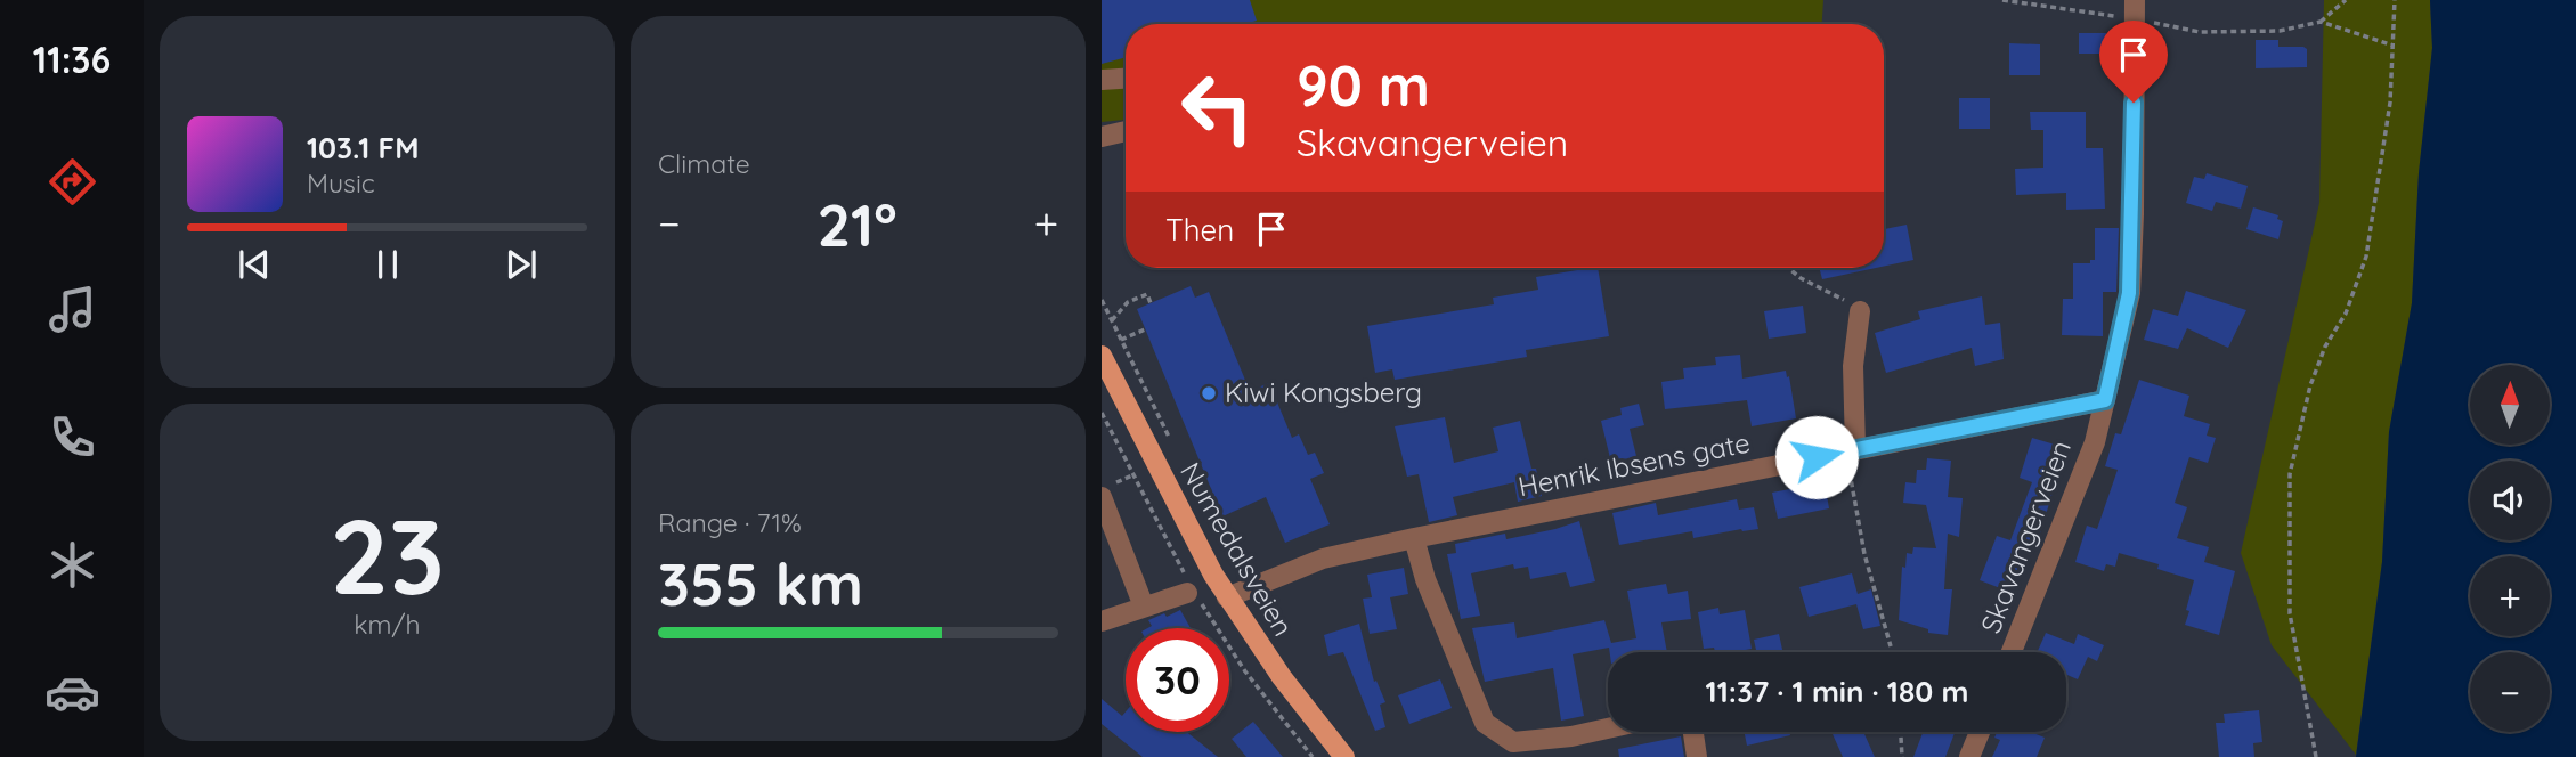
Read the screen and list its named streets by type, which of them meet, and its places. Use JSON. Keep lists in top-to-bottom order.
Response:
{
  "streets": {
    "main road": ["Numedalsveien"],
    "street": ["Henrik Ibsens gate", "Skavangerveien"]
  },
  "crossings": [
    ["Henrik Ibsens gate", "Skavangerveien"],
    ["Henrik Ibsens gate", "Numedalsveien"]
  ],
  "places": ["Kiwi Kongsberg"],
  "north": "top",
  "page": {
    "tabs": "11:36",
    "tile": [
      "Climate",
      ["23", "km/h"],
      ["Range · 71%", "355 km"]
    ],
    "turn": ["90 m", "Skavangerveien"],
    "song": ["103.1 FM", "Music"],
    "heat": ["−", "21°", "+"],
    "then": "Then",
    "map_buttons": ["+", "−"],
    "limit": "30",
    "trip": "11:37 · 1 min · 180 m"
  }
}
